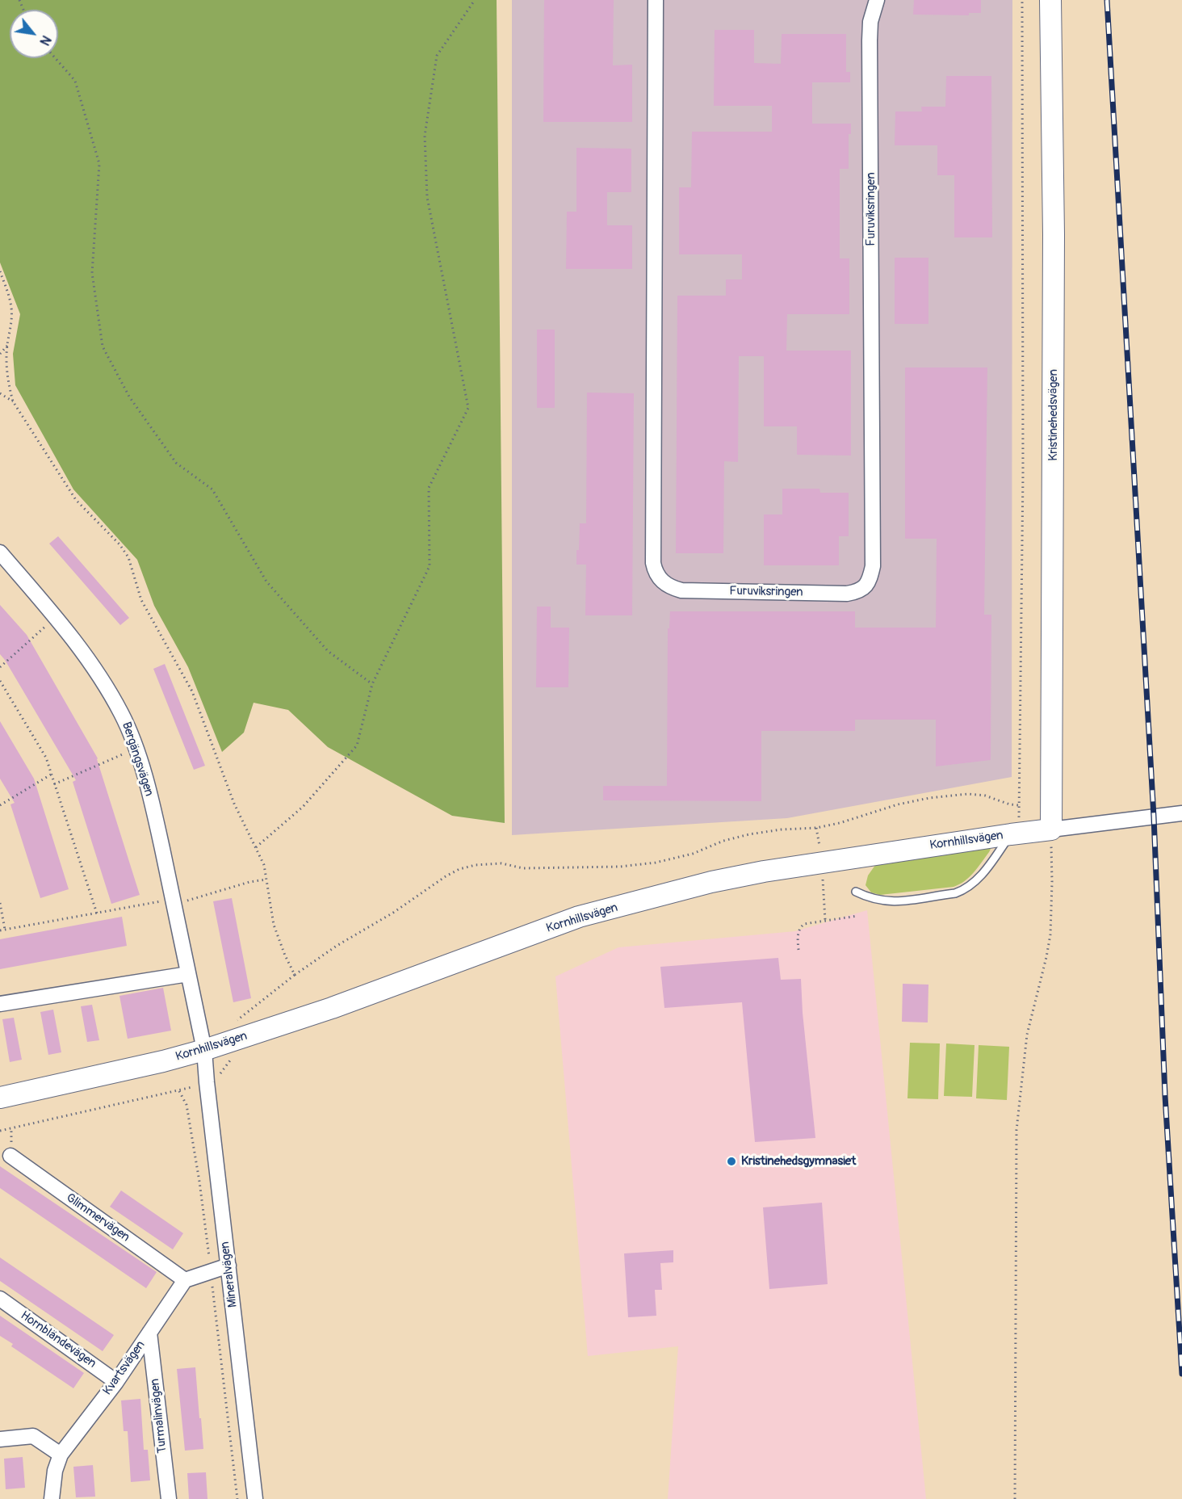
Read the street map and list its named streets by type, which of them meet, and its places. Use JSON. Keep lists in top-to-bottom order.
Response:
{
  "streets": {
    "street": [
      "Furuviksringen",
      "Kristinehedsvägen",
      "Bergängsvägen",
      "Kornhillsvägen",
      "Glimmervägen",
      "Mineralvägen",
      "Hornbländevägen",
      "Kvartsvägen",
      "Turmalinvägen"
    ]
  },
  "crossings": [
    ["Kristinehedsvägen", "Kornhillsvägen"],
    ["Bergängsvägen", "Kornhillsvägen"],
    ["Bergängsvägen", "Mineralvägen"],
    ["Kornhillsvägen", "Mineralvägen"],
    ["Glimmervägen", "Kvartsvägen"],
    ["Hornbländevägen", "Kvartsvägen"],
    ["Kvartsvägen", "Turmalinvägen"]
  ],
  "places": ["Kristinehedsgymnasiet"],
  "north": "bottom right"
}
